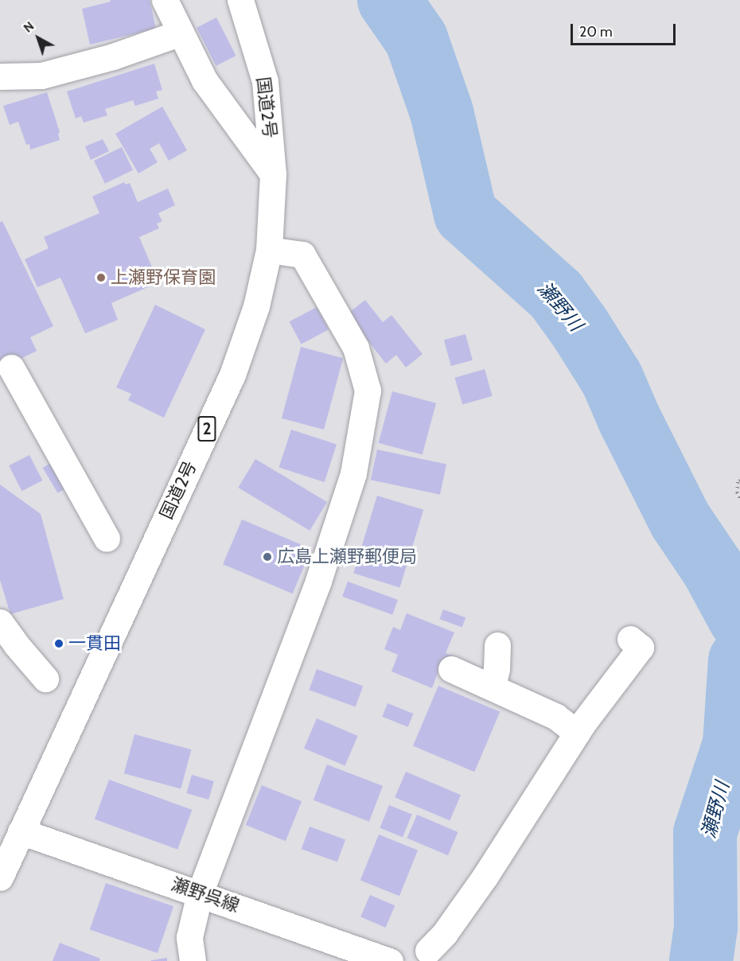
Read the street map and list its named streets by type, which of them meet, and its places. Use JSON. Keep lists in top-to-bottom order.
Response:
{
  "streets": {
    "main road": ["国道2号", "2", "瀬野呉線"]
  },
  "crossings": [
    ["国道2号", "瀬野呉線"]
  ],
  "water": ["瀬野川"],
  "places": ["上瀬野保育園", "広島上瀬野郵便局", "一貫田"],
  "scale_bar": "20 m",
  "north": "top left"
}
